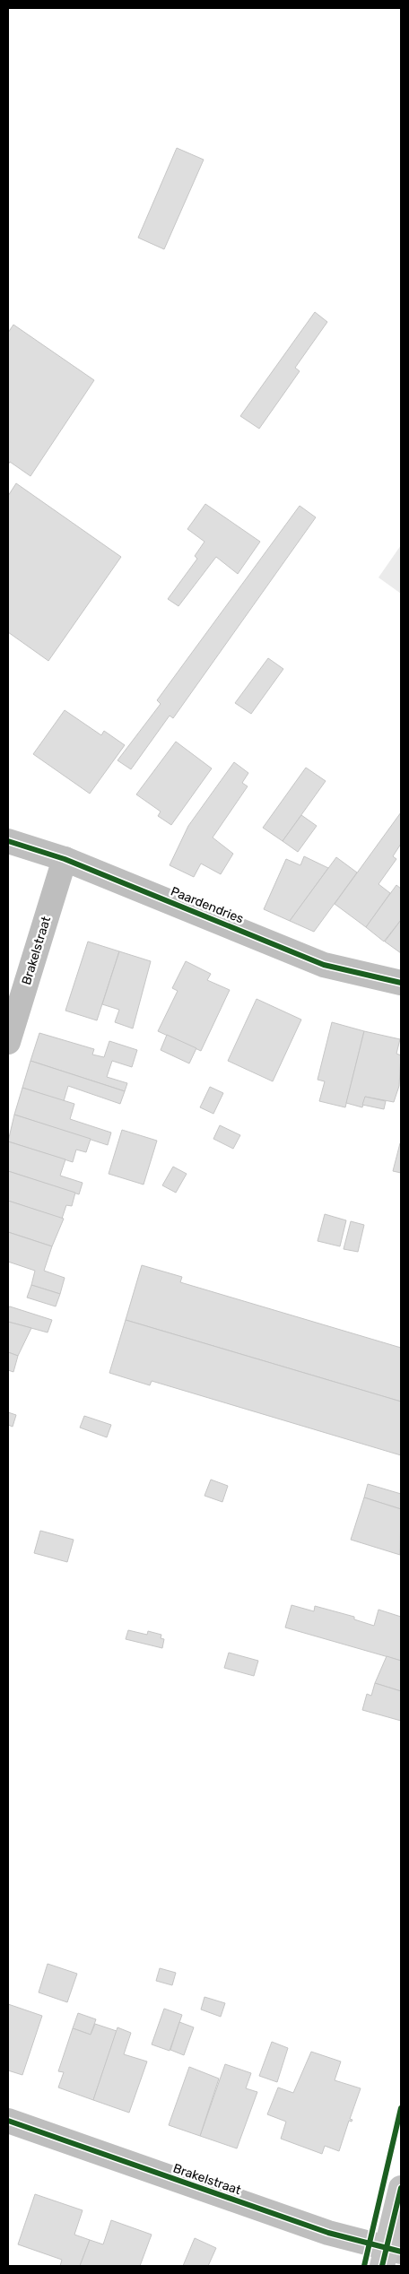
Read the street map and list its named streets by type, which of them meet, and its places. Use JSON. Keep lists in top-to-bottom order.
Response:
{
  "streets": {
    "street": ["Paardendries", "Brakelstraat"]
  },
  "crossings": [
    ["Paardendries", "Brakelstraat"]
  ]
}
